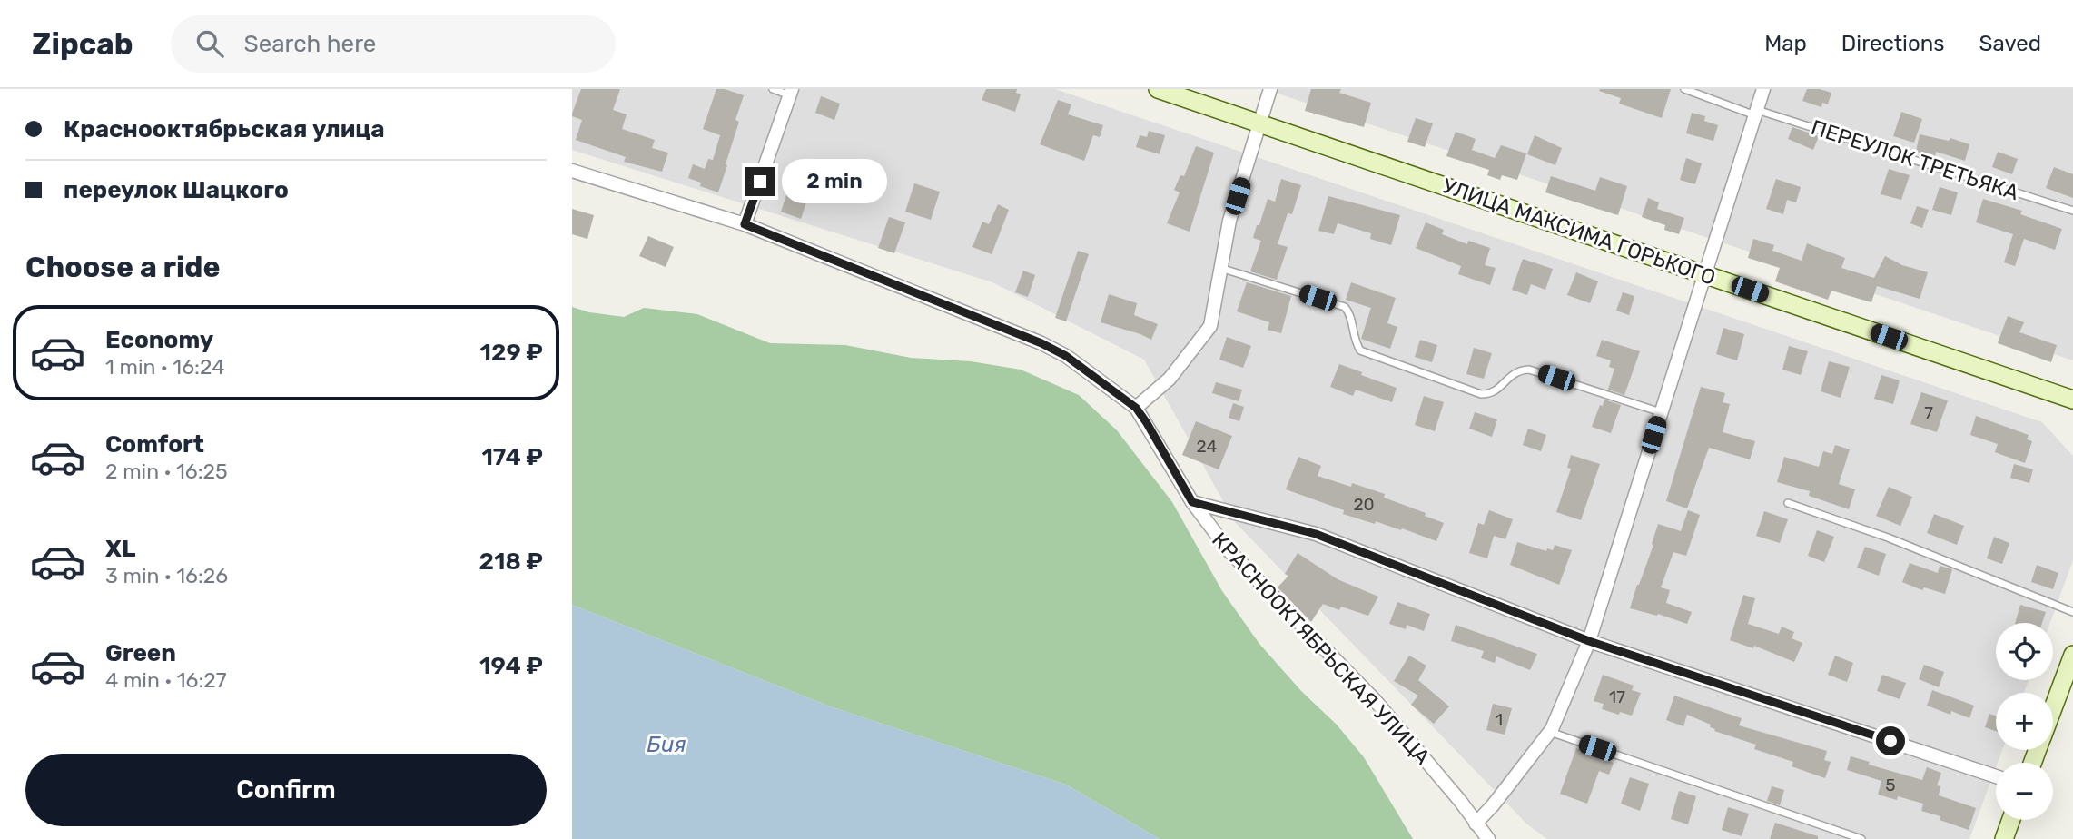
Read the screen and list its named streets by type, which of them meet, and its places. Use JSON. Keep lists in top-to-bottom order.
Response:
{
  "streets": {
    "main road": ["УЛИЦА МАКСИМА ГОРЬКОГО"],
    "street": ["КРАСНООКТЯБРЬСКАЯ УЛИЦА"],
    "lane": ["ПЕРЕУЛОК ТРЕТЬЯКА"]
  },
  "water": ["Бия"],
  "house_numbers": [
    "7",
    "24",
    "20",
    "17",
    "1",
    "5"
  ],
  "page": {
    "header": "Zipcab",
    "search": "Search here",
    "nav": ["Map", "Directions", "Saved"],
    "banner": ["Краснооктябрьская улица", "переулок Шацкого"],
    "bubble": "2 min",
    "heading": "Choose a ride",
    "list": [
      {
        "name": "Economy",
        "note": "1 min · 16:24",
        "value": "129 ₽"
      },
      {
        "name": "Comfort",
        "note": "2 min · 16:25",
        "value": "174 ₽"
      },
      {
        "name": "XL",
        "note": "3 min · 16:26",
        "value": "218 ₽"
      },
      {
        "name": "Green",
        "note": "4 min · 16:27",
        "value": "194 ₽"
      }
    ],
    "map_buttons": ["+", "−"],
    "buttons": "Confirm"
  }
}
